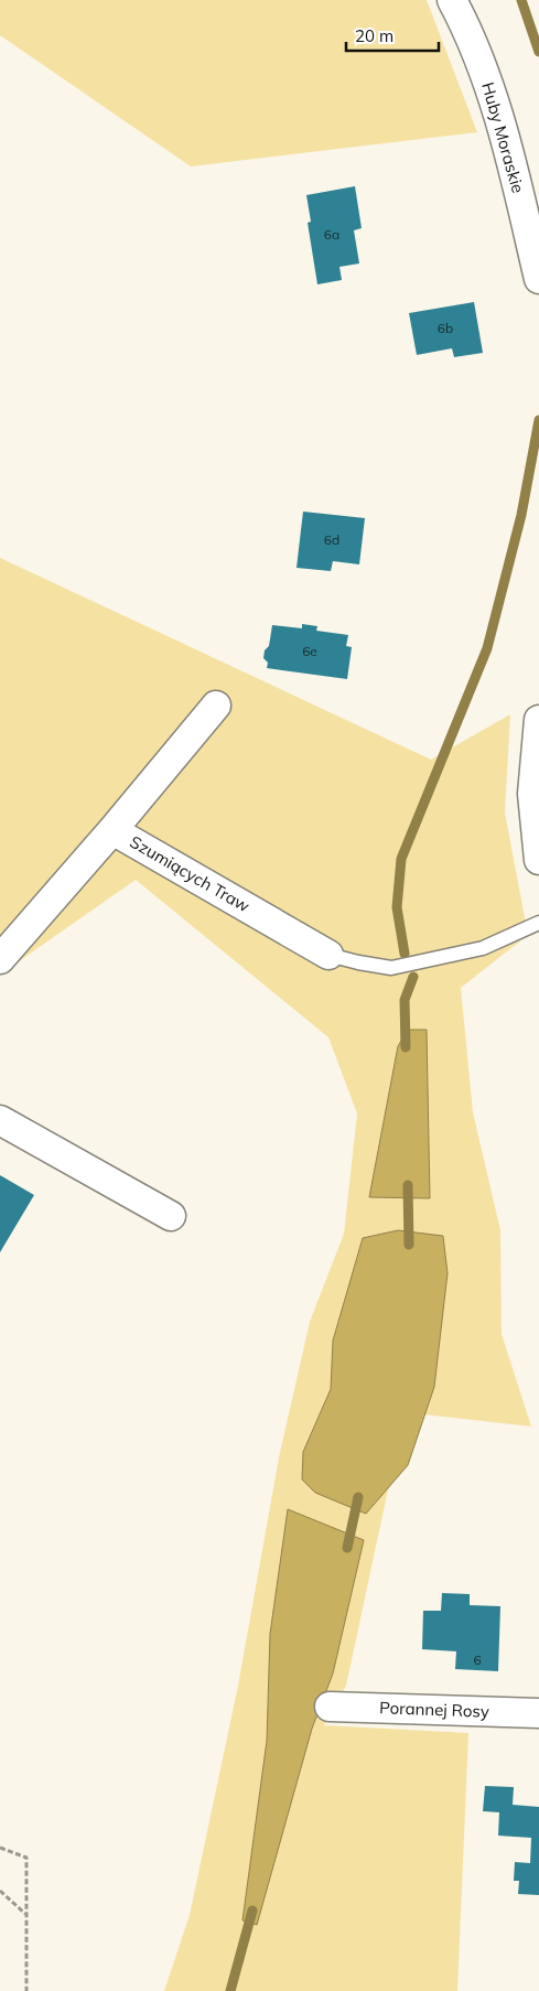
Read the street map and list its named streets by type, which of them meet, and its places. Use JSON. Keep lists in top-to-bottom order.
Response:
{
  "streets": {
    "street": ["Huby Moraskie", "Szumiących Traw", "Porannej Rosy"]
  },
  "house_numbers": [
    "6a",
    "6b",
    "6d",
    "6e",
    "6"
  ],
  "scale_bar": "20 m"
}
